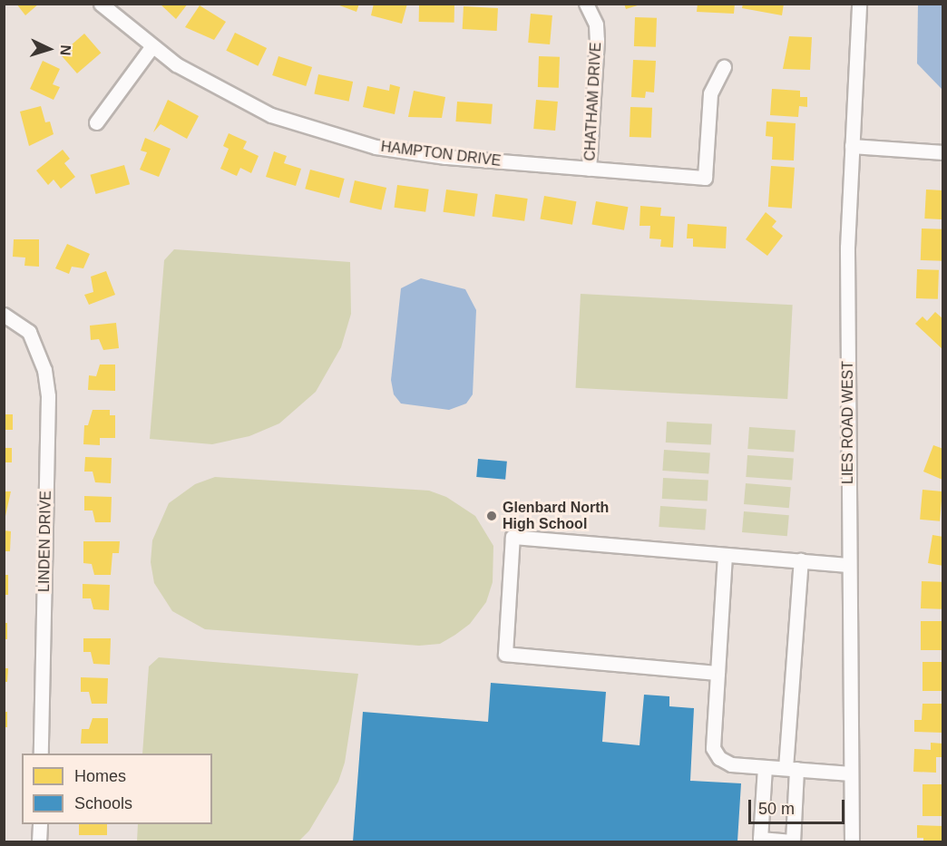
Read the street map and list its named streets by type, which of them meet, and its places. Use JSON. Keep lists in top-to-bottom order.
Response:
{
  "streets": {
    "street": [
      "CHATHAM DRIVE",
      "HAMPTON DRIVE",
      "LIES ROAD WEST",
      "LINDEN DRIVE"
    ]
  },
  "crossings": [
    ["CHATHAM DRIVE", "HAMPTON DRIVE"]
  ],
  "places": ["Glenbard North High School"],
  "legend": ["Homes", "Schools"],
  "scale_bar": "50 m",
  "north": "right"
}
